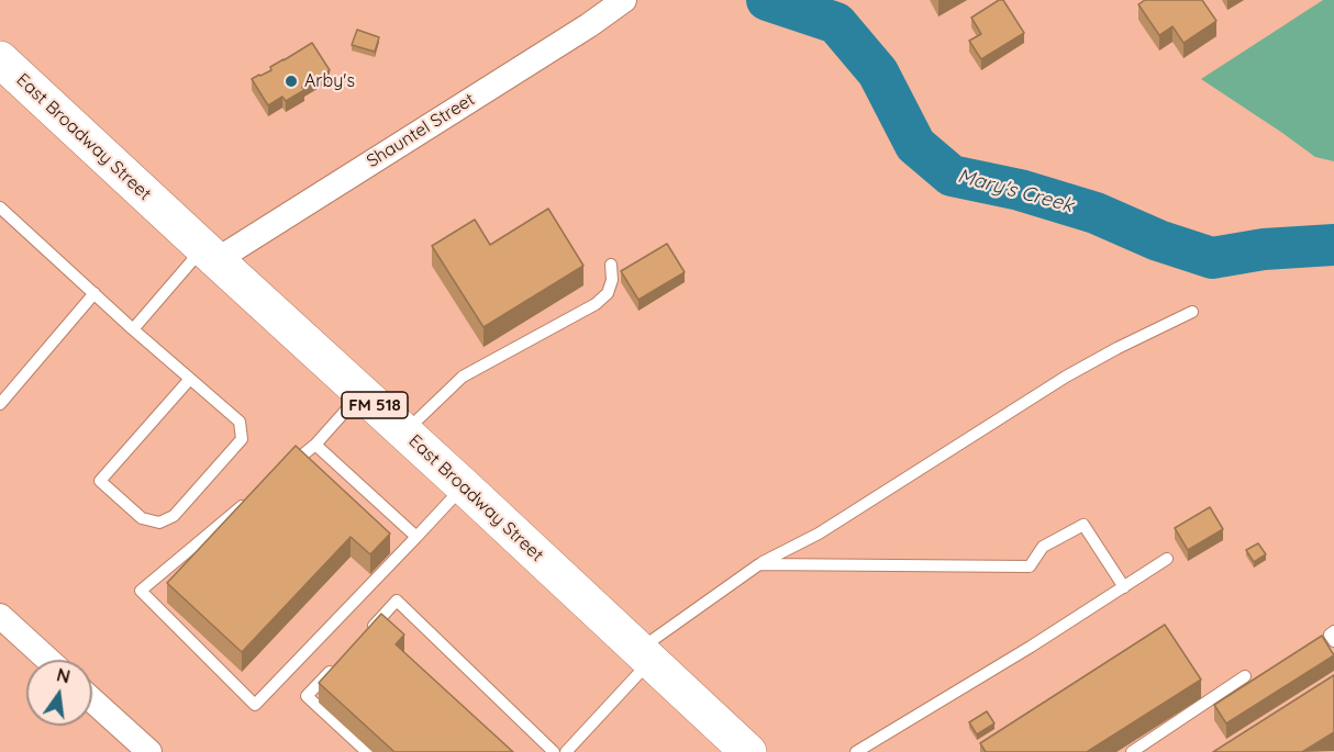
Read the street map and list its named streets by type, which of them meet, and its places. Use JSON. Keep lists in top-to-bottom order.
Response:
{
  "streets": {
    "main road": ["East Broadway Street", "FM 518"],
    "street": ["Shauntel Street"]
  },
  "crossings": [
    ["Shauntel Street", "East Broadway Street"]
  ],
  "water": ["Mary's Creek"],
  "places": ["Arby's"],
  "north": "top"
}
